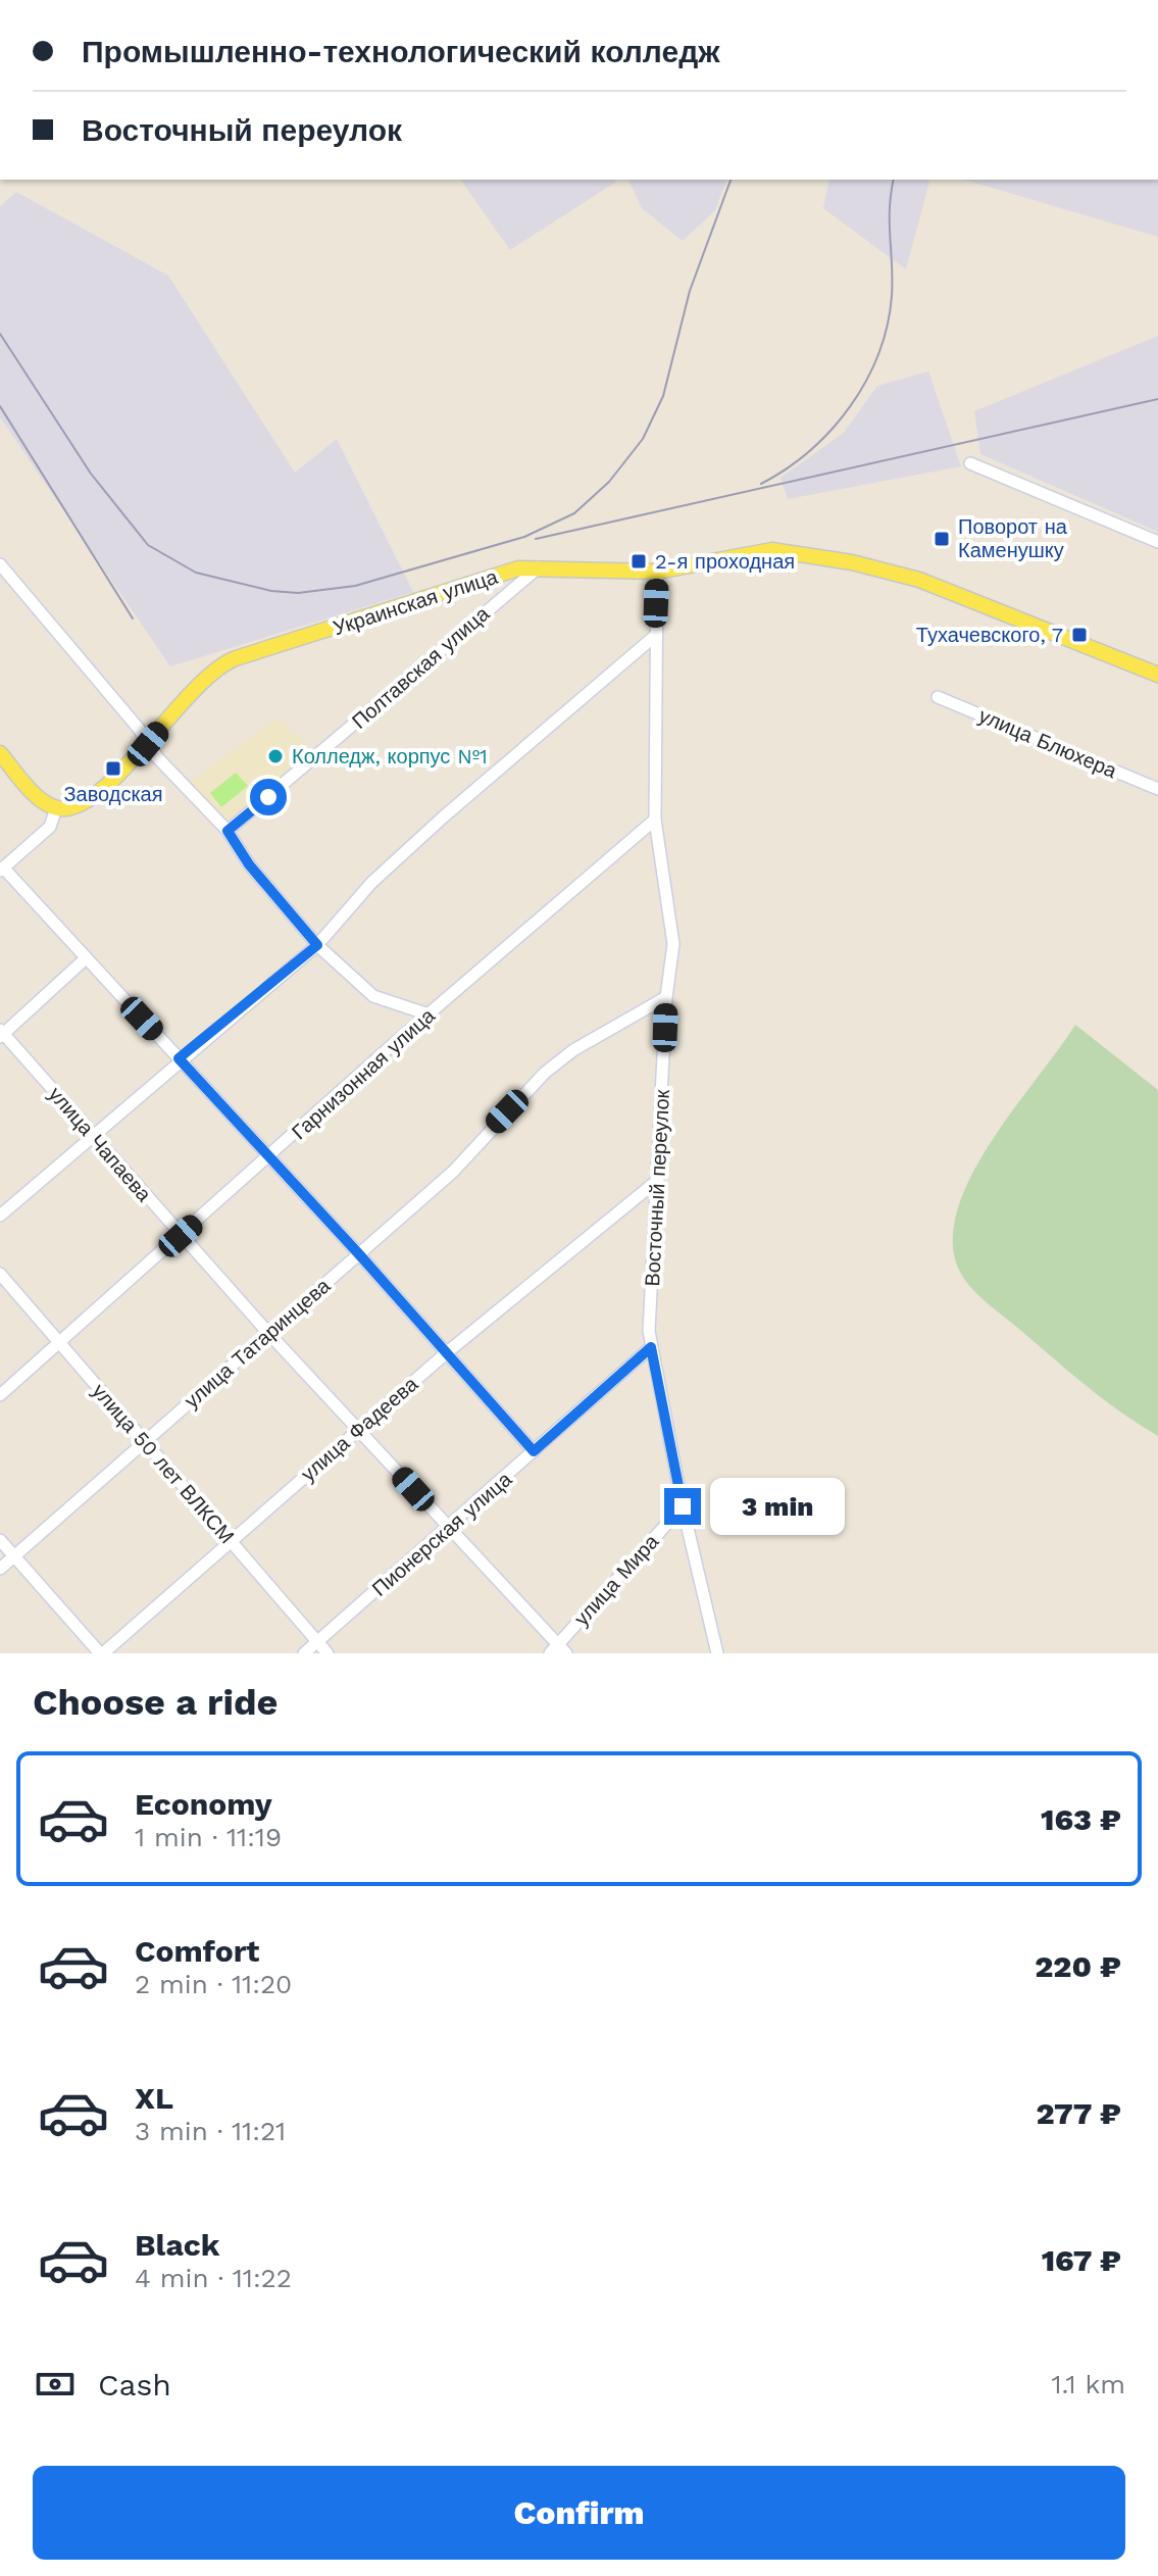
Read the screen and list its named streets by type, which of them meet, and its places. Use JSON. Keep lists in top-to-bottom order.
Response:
{
  "streets": {
    "main road": ["Украинская улица"],
    "street": [
      "Полтавская улица",
      "улица Блюхера",
      "Гарнизонная улица",
      "улица Чапаева",
      "Восточный переулок",
      "улица Татаринцева",
      "улица Фадеева",
      "улица 50 лет ВЛКСМ",
      "Пионерская улица",
      "улица Мира"
    ]
  },
  "crossings": [
    ["Украинская улица", "Полтавская улица"],
    ["Украинская улица", "Восточный переулок"],
    ["Гарнизонная улица", "улица Чапаева"],
    ["Гарнизонная улица", "Восточный переулок"],
    ["Гарнизонная улица", "улица 50 лет ВЛКСМ"],
    ["улица Чапаева", "улица Татаринцева"],
    ["улица Чапаева", "улица Фадеева"],
    ["улица Чапаева", "Пионерская улица"],
    ["улица Чапаева", "улица Мира"],
    ["Восточный переулок", "улица Татаринцева"],
    ["Восточный переулок", "улица Фадеева"],
    ["Восточный переулок", "Пионерская улица"],
    ["Восточный переулок", "улица Мира"],
    ["улица Татаринцева", "улица 50 лет ВЛКСМ"],
    ["улица Фадеева", "улица 50 лет ВЛКСМ"],
    ["улица 50 лет ВЛКСМ", "Пионерская улица"]
  ],
  "places": {
    "transit": [
      "Поворот на Каменушку",
      "2-я проходная",
      "Тухачевского, 7",
      "Заводская"
    ],
    "other": ["Колледж, корпус №1"]
  },
  "page": {
    "banner": ["Промышленно-технологический колледж", "Восточный переулок"],
    "bubble": "3 min",
    "heading": "Choose a ride",
    "list": [
      {
        "name": "Economy",
        "note": "1 min · 11:19",
        "value": "163 ₽"
      },
      {
        "name": "Comfort",
        "note": "2 min · 11:20",
        "value": "220 ₽"
      },
      {
        "name": "XL",
        "note": "3 min · 11:21",
        "value": "277 ₽"
      },
      {
        "name": "Black",
        "note": "4 min · 11:22",
        "value": "167 ₽"
      }
    ],
    "pay": ["Cash", "1.1 km"],
    "buttons": "Confirm"
  }
}
